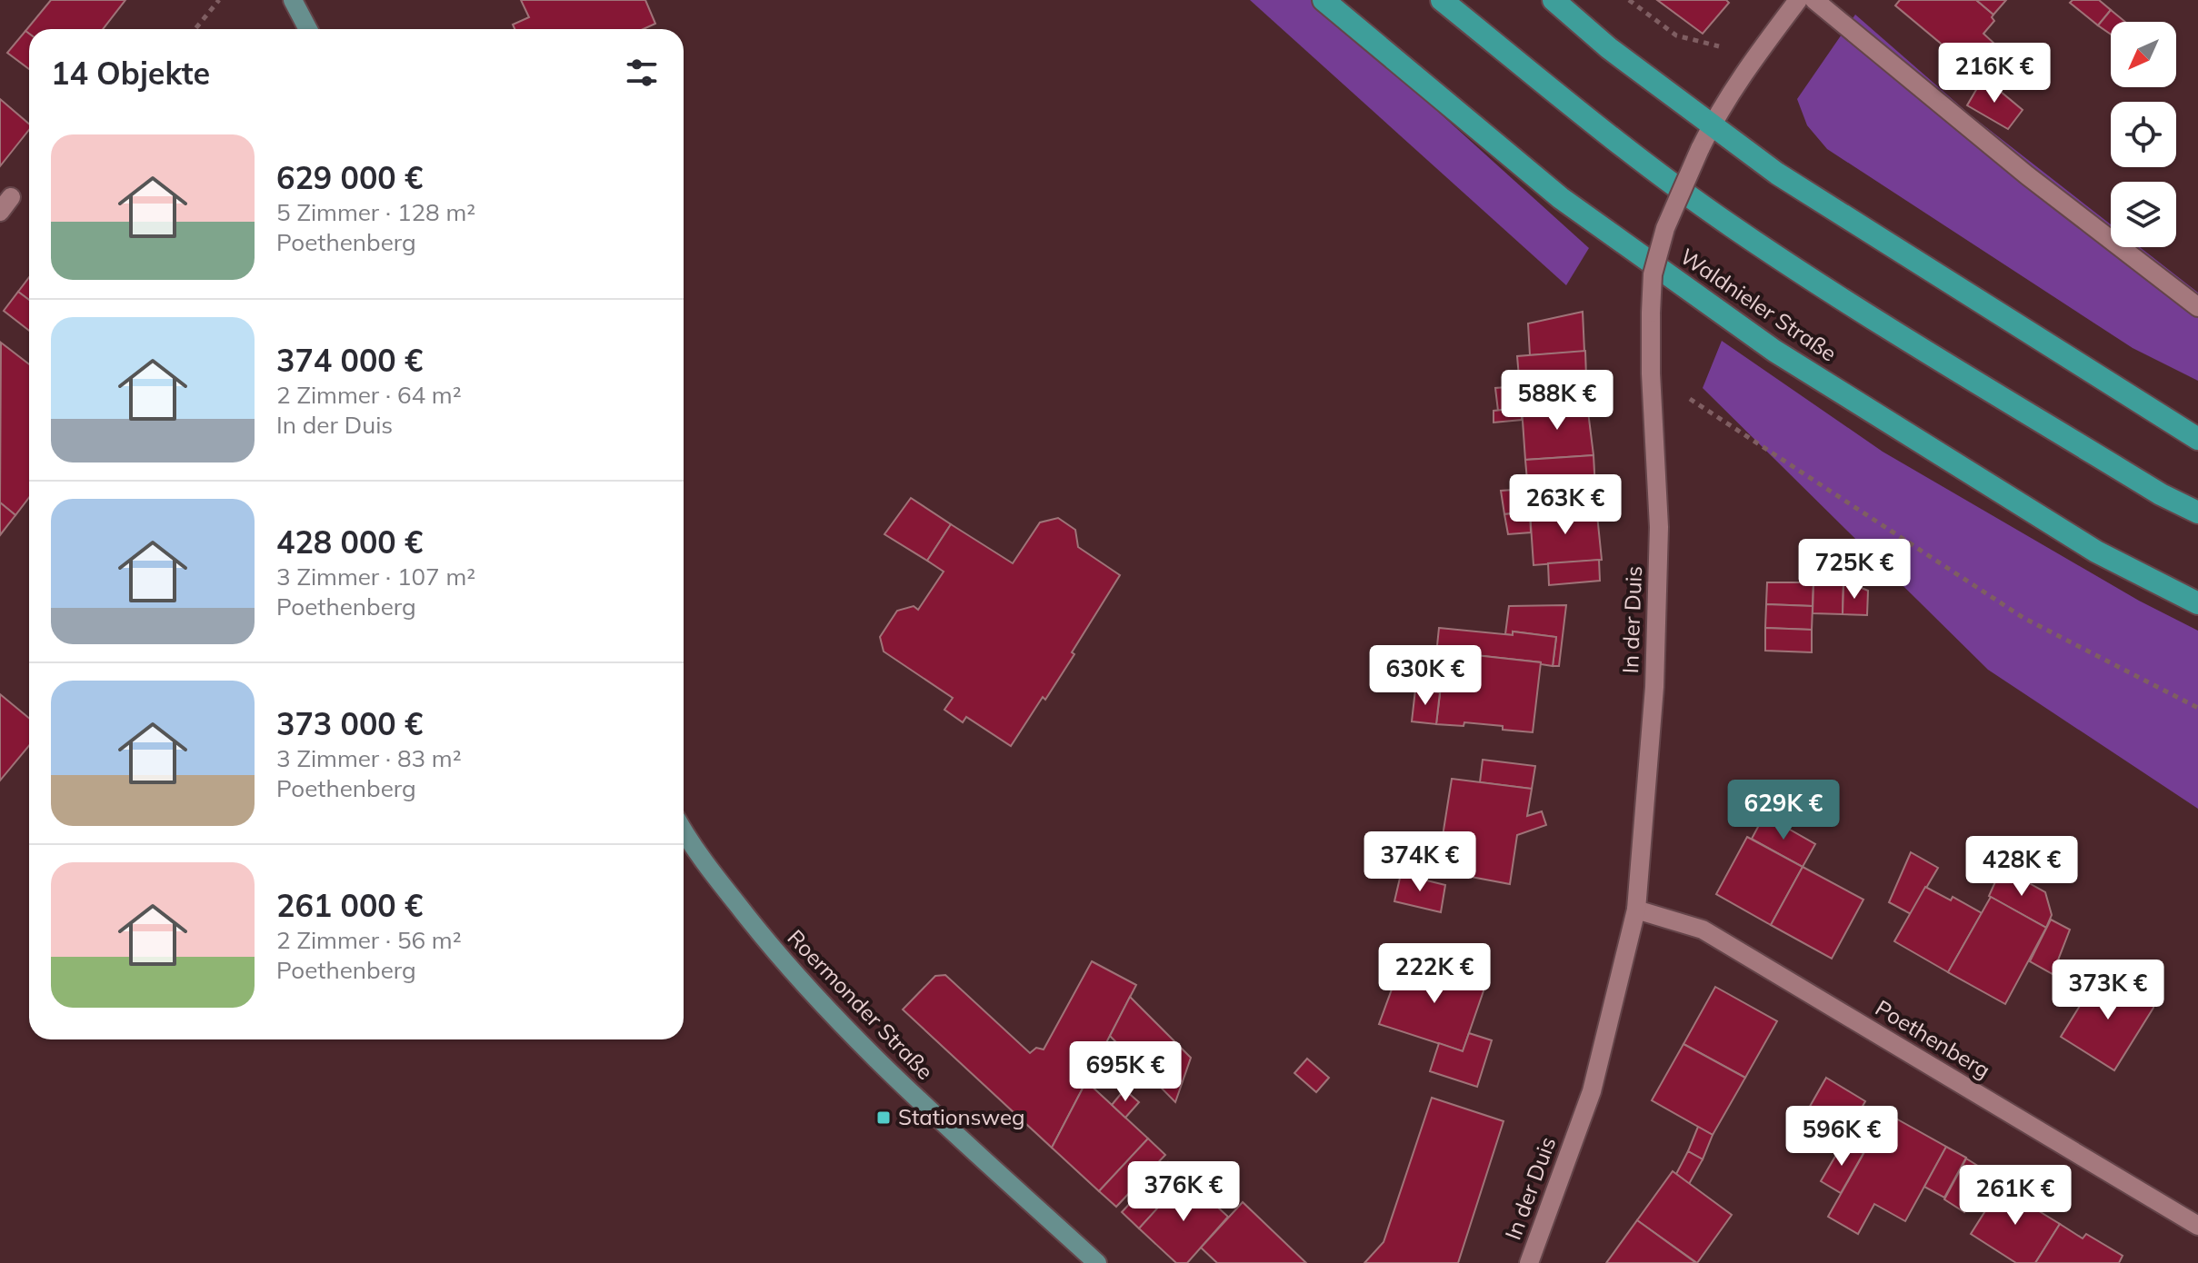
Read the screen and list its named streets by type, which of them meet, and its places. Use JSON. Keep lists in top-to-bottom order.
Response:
{
  "streets": {
    "highway": ["Waldnieler Straße"],
    "main road": ["Roermonder Straße"],
    "street": ["In der Duis", "Poethenberg"]
  },
  "crossings": [
    ["In der Duis", "Poethenberg"]
  ],
  "places": {
    "transit": ["Stationsweg"]
  },
  "north": "bottom left",
  "page": {
    "heading": "14 Objekte",
    "price": [
      "216K €",
      "588K €",
      "263K €",
      "725K €",
      "630K €",
      "629K €",
      "374K €",
      "428K €",
      "222K €",
      "373K €",
      "695K €",
      "596K €",
      "376K €",
      "261K €"
    ],
    "list": [
      {
        "name": "629 000 €",
        "note": "5 Zimmer · 128 m² · Poethenberg"
      },
      {
        "name": "374 000 €",
        "note": "2 Zimmer · 64 m² · In der Duis"
      },
      {
        "name": "428 000 €",
        "note": "3 Zimmer · 107 m² · Poethenberg"
      },
      {
        "name": "373 000 €",
        "note": "3 Zimmer · 83 m² · Poethenberg"
      },
      {
        "name": "261 000 €",
        "note": "2 Zimmer · 56 m² · Poethenberg"
      }
    ]
  }
}
